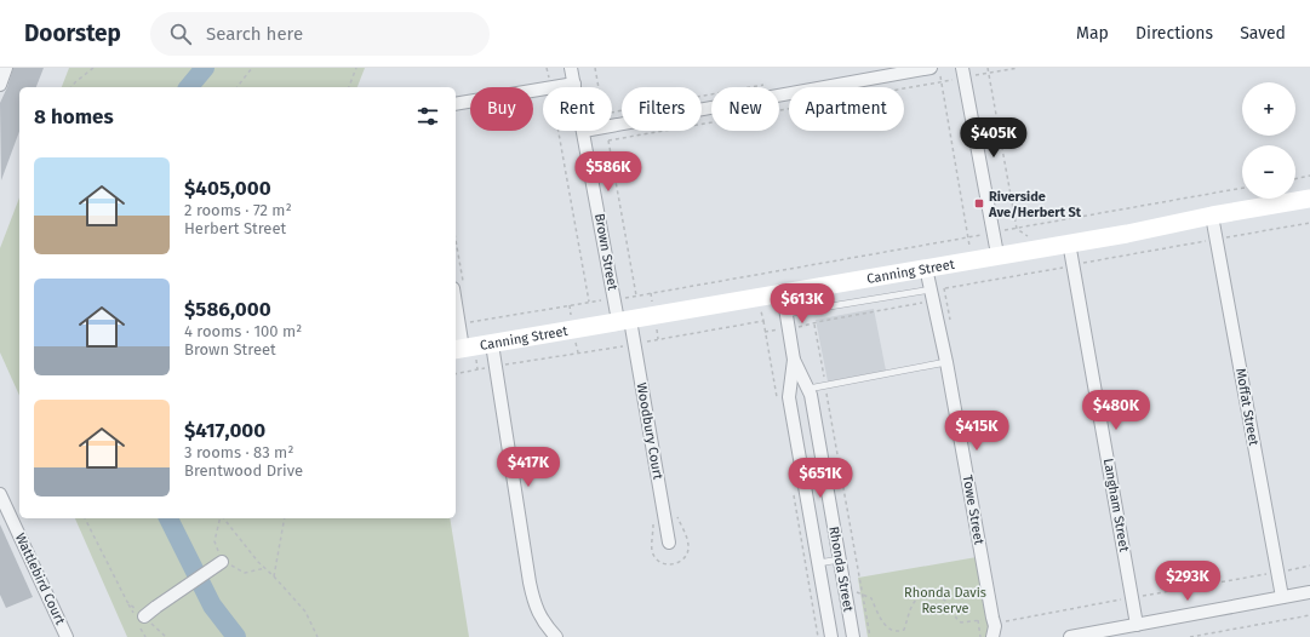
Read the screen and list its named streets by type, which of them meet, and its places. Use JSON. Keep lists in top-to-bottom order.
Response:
{
  "streets": {
    "street": [
      "Brown Street",
      "Canning Street",
      "Moffat Street",
      "Woodbury Court",
      "Langham Street",
      "Towe Street",
      "Rhonda Street",
      "Wattlebird Court"
    ]
  },
  "crossings": [
    ["Brown Street", "Canning Street"],
    ["Brown Street", "Woodbury Court"],
    ["Canning Street", "Moffat Street"],
    ["Canning Street", "Woodbury Court"],
    ["Canning Street", "Langham Street"],
    ["Canning Street", "Towe Street"],
    ["Canning Street", "Rhonda Street"]
  ],
  "parks": ["Rhonda Davis Reserve"],
  "places": {
    "transit": ["Riverside Ave/Herbert St"]
  },
  "page": {
    "header": "Doorstep",
    "search": "Search here",
    "nav": ["Map", "Directions", "Saved"],
    "map_buttons": ["+", "−"],
    "chip": [
      "Buy",
      "Rent",
      "Filters",
      "New",
      "Apartment"
    ],
    "heading": "8 homes",
    "price": [
      "$405K",
      "$586K",
      "$613K",
      "$480K",
      "$415K",
      "$417K",
      "$651K",
      "$293K"
    ],
    "list": [
      {
        "name": "$405,000",
        "note": "2 rooms · 72 m² · Herbert Street"
      },
      {
        "name": "$586,000",
        "note": "4 rooms · 100 m² · Brown Street"
      },
      {
        "name": "$417,000",
        "note": "3 rooms · 83 m² · Brentwood Drive"
      }
    ]
  }
}
